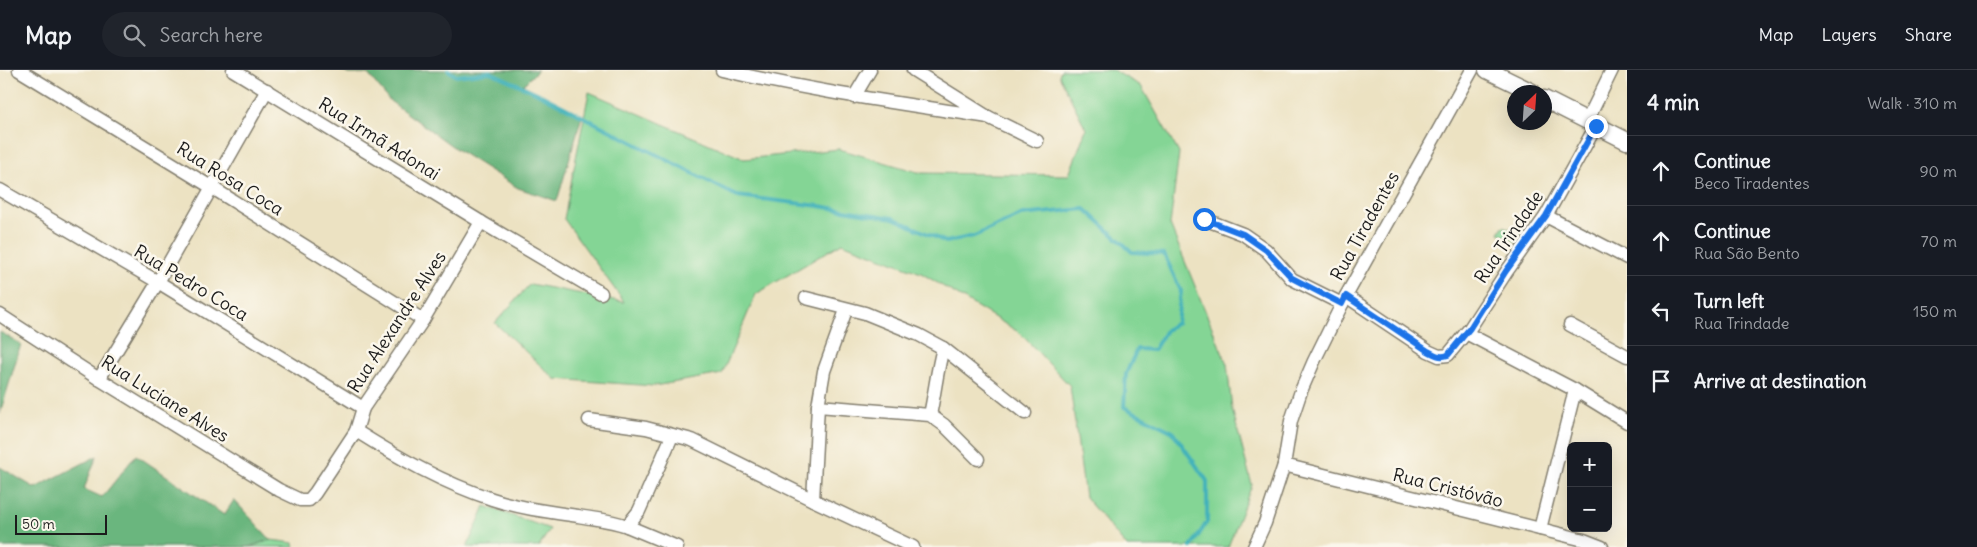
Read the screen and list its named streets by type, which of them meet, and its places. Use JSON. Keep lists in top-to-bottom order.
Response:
{
  "streets": {
    "street": [
      "Rua Irmã Adonai",
      "Rua Rosa Coca",
      "Rua Tiradentes",
      "Rua Trindade",
      "Rua Pedro Coca",
      "Rua Alexandre Alves",
      "Rua Luciane Alves",
      "Rua Cristóvão"
    ]
  },
  "crossings": [
    ["Rua Irmã Adonai", "Rua Alexandre Alves"],
    ["Rua Rosa Coca", "Rua Alexandre Alves"],
    ["Rua Tiradentes", "Rua Trindade"],
    ["Rua Tiradentes", "Rua Cristóvão"],
    ["Rua Pedro Coca", "Rua Alexandre Alves"],
    ["Rua Alexandre Alves", "Rua Luciane Alves"]
  ],
  "scale_bar": "50 m",
  "north": "top right",
  "page": {
    "header": "Map",
    "search": "Search here",
    "nav": ["Map", "Layers", "Share"],
    "heading": ["4 min", "Walk · 310 m"],
    "list": [
      ["Continue", "Beco Tiradentes", "90 m"],
      ["Continue", "Rua São Bento", "70 m"],
      ["Turn left", "Rua Trindade", "150 m"],
      "Arrive at destination"
    ],
    "map_buttons": ["+", "−"],
    "scale": "50 m"
  }
}
